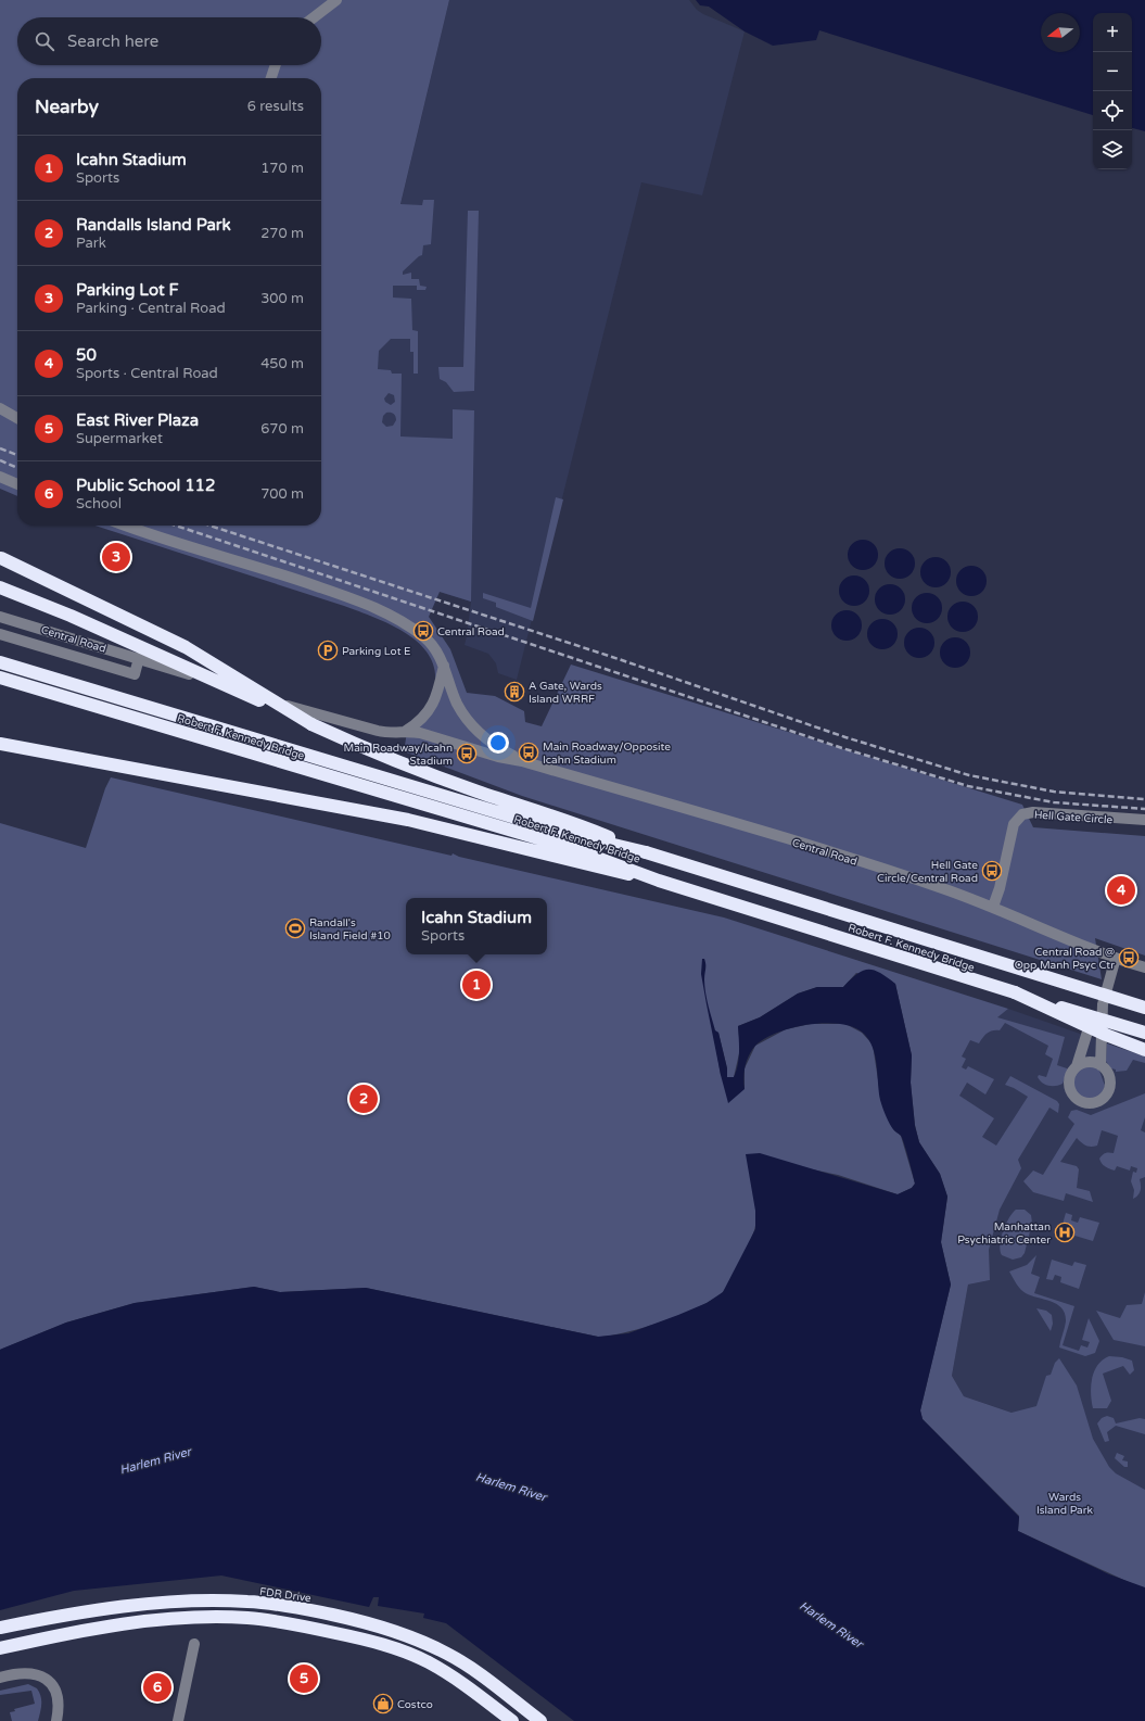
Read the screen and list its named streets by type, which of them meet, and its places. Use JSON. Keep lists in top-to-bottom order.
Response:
{
  "streets": {
    "highway": ["Robert F. Kennedy Bridge", "FDR Drive"],
    "street": ["Central Road", "Hell Gate Circle"]
  },
  "crossings": [
    ["Central Road", "Hell Gate Circle"]
  ],
  "water": ["Harlem River"],
  "parks": ["Wards Island Park"],
  "places": {
    "bus stop": [
      "Central Road",
      "Main Roadway/Opposite Icahn Stadium",
      "Main Roadway/Icahn Stadium",
      "Hell Gate Circle/Central Road",
      "Central Road @ Opp Manh Psyc Ctr"
    ],
    "parking": ["Parking Lot E"],
    "building": ["A Gate, Wards Island WRRF"],
    "sports": ["Randall's Island Field #10"],
    "hospital": ["Manhattan Psychiatric Center"],
    "shop": ["Costco"]
  },
  "north": "left",
  "page": {
    "map_buttons": ["+", "−"],
    "search": "Search here",
    "heading": ["Nearby", "6 results"],
    "list": [
      {
        "mark": "1",
        "name": "Icahn Stadium",
        "note": "Sports",
        "value": "170 m"
      },
      {
        "mark": "2",
        "name": "Randalls Island Park",
        "note": "Park",
        "value": "270 m"
      },
      {
        "mark": "3",
        "name": "Parking Lot F",
        "note": "Parking · Central Road",
        "value": "300 m"
      },
      {
        "mark": "4",
        "name": "50",
        "note": "Sports · Central Road",
        "value": "450 m"
      },
      {
        "mark": "5",
        "name": "East River Plaza",
        "note": "Supermarket",
        "value": "670 m"
      },
      {
        "mark": "6",
        "name": "Public School 112",
        "note": "School",
        "value": "700 m"
      }
    ],
    "pins": [
      "3",
      "4",
      "1",
      "2",
      "5",
      "6"
    ],
    "popup": ["Icahn Stadium", "Sports"]
  }
}
